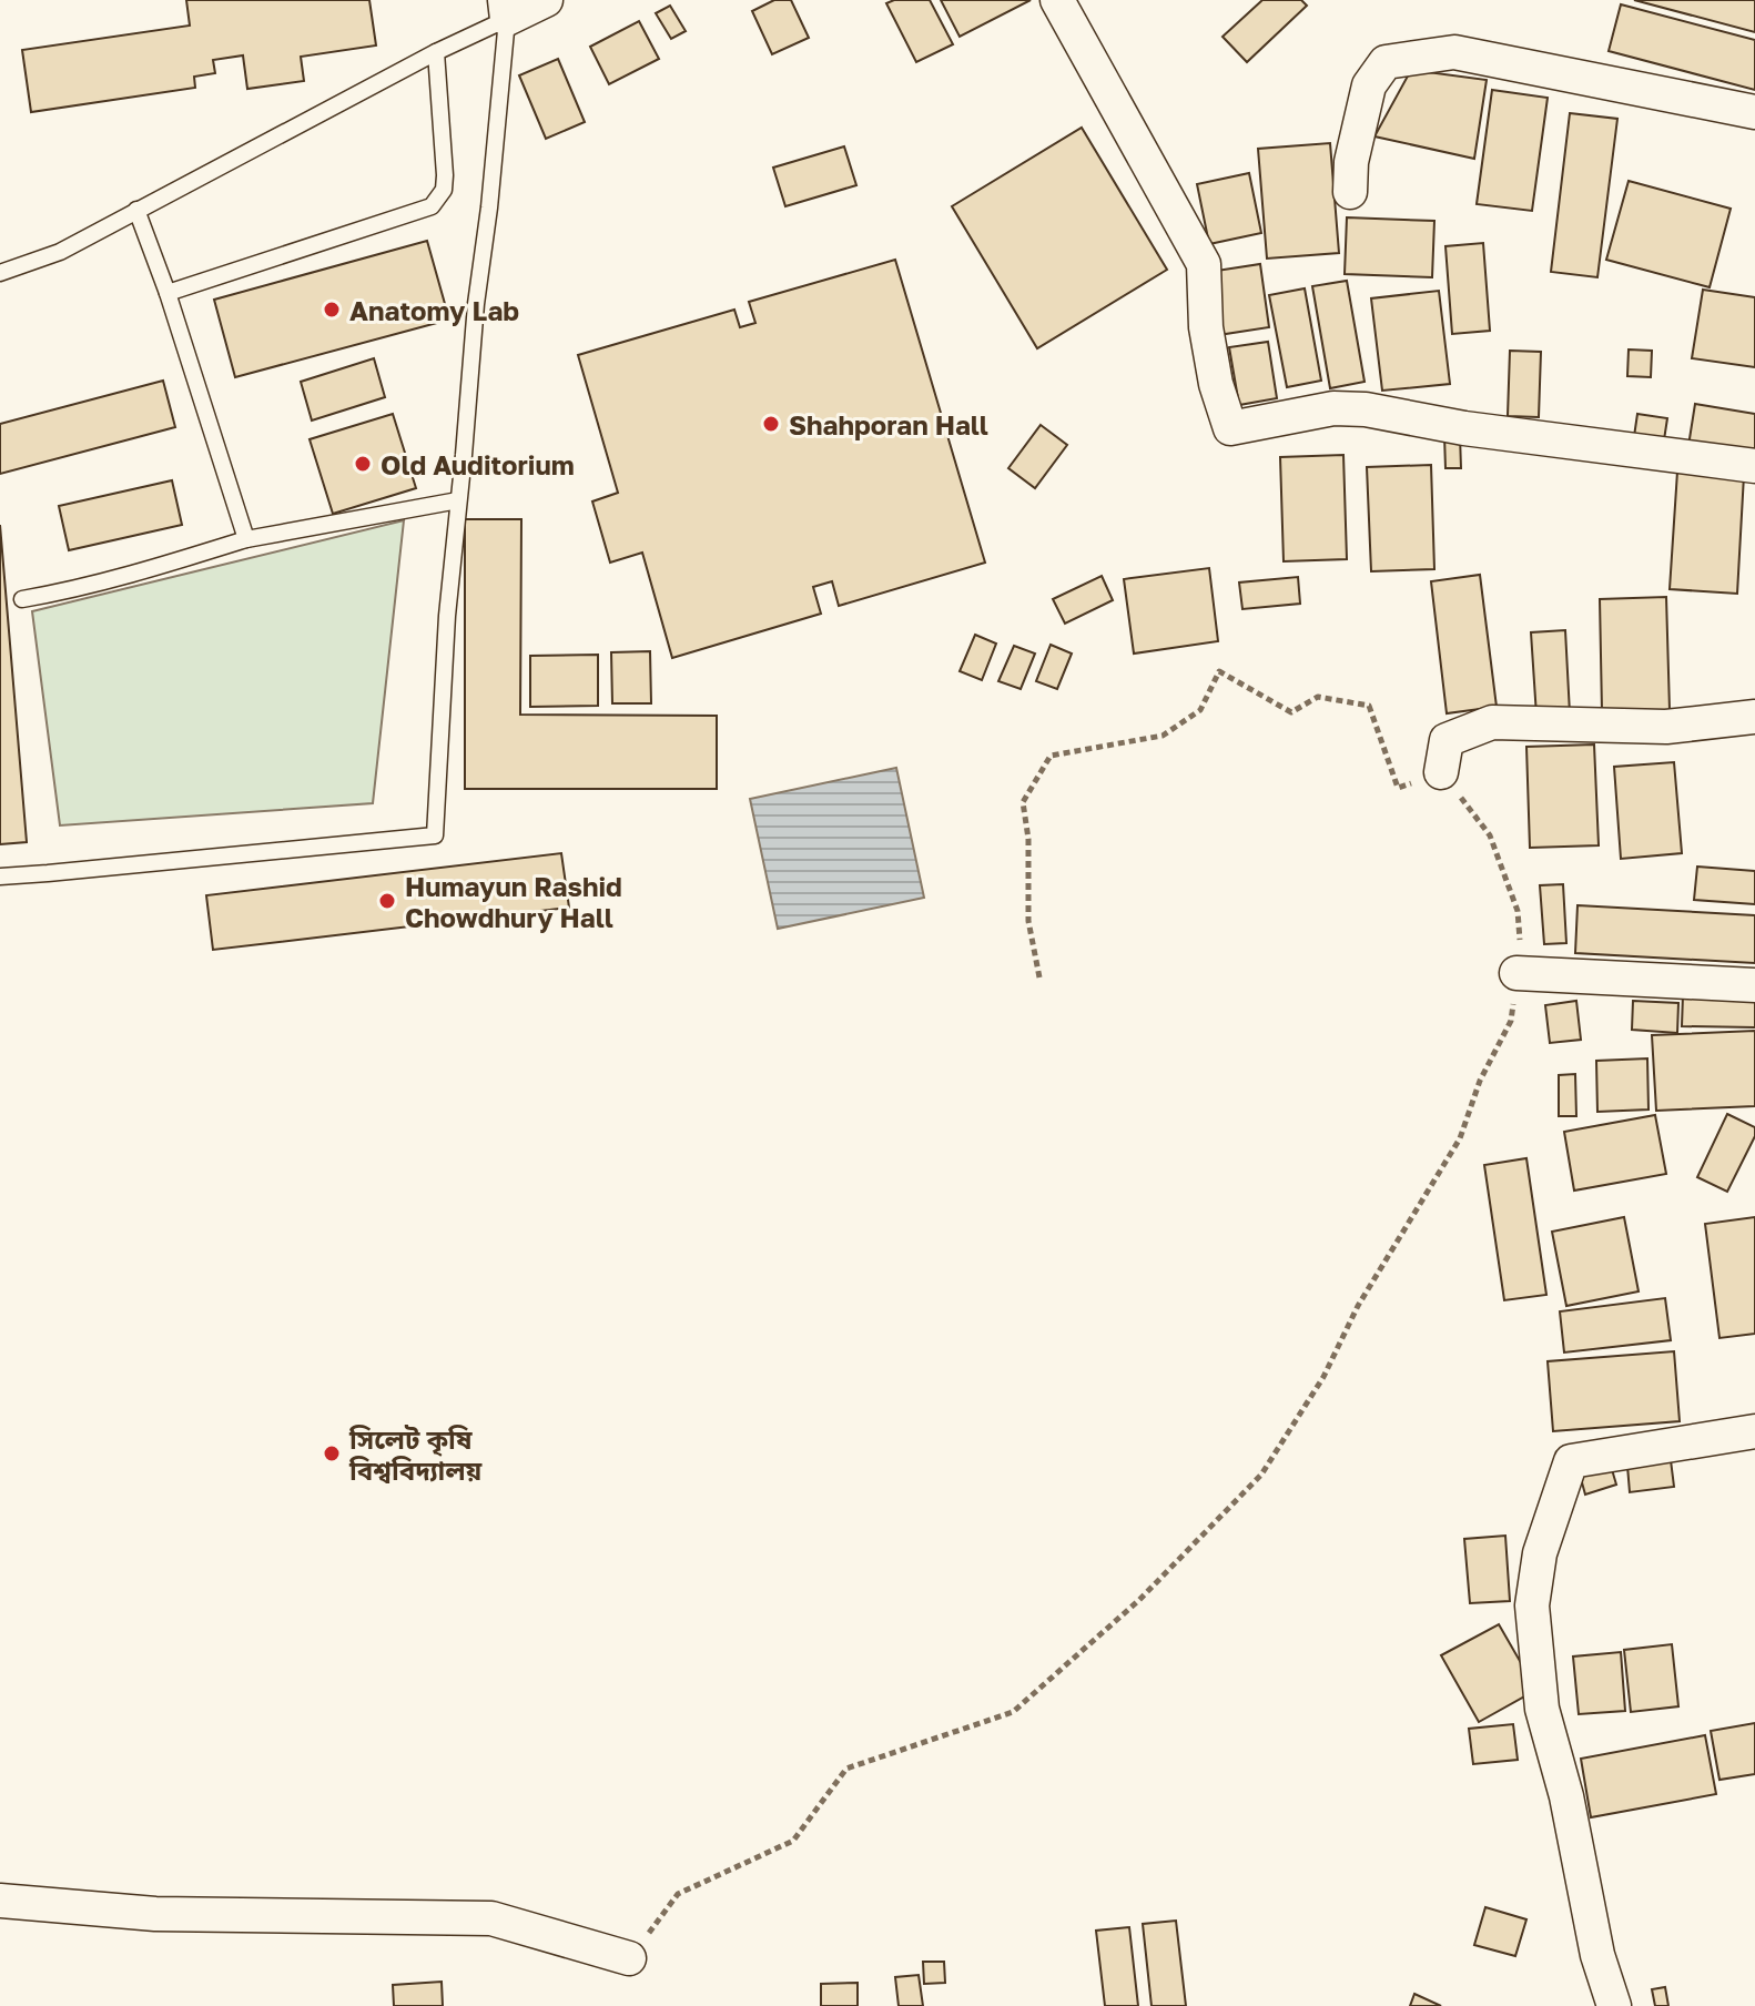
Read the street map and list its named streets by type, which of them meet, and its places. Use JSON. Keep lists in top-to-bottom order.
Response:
{
  "places": [
    "Anatomy Lab",
    "Shahporan Hall",
    "Old Auditorium",
    "Humayun Rashid Chowdhury Hall",
    "সিলেট কৃষি বিশ্ববিদ্যালয়"
  ]
}
